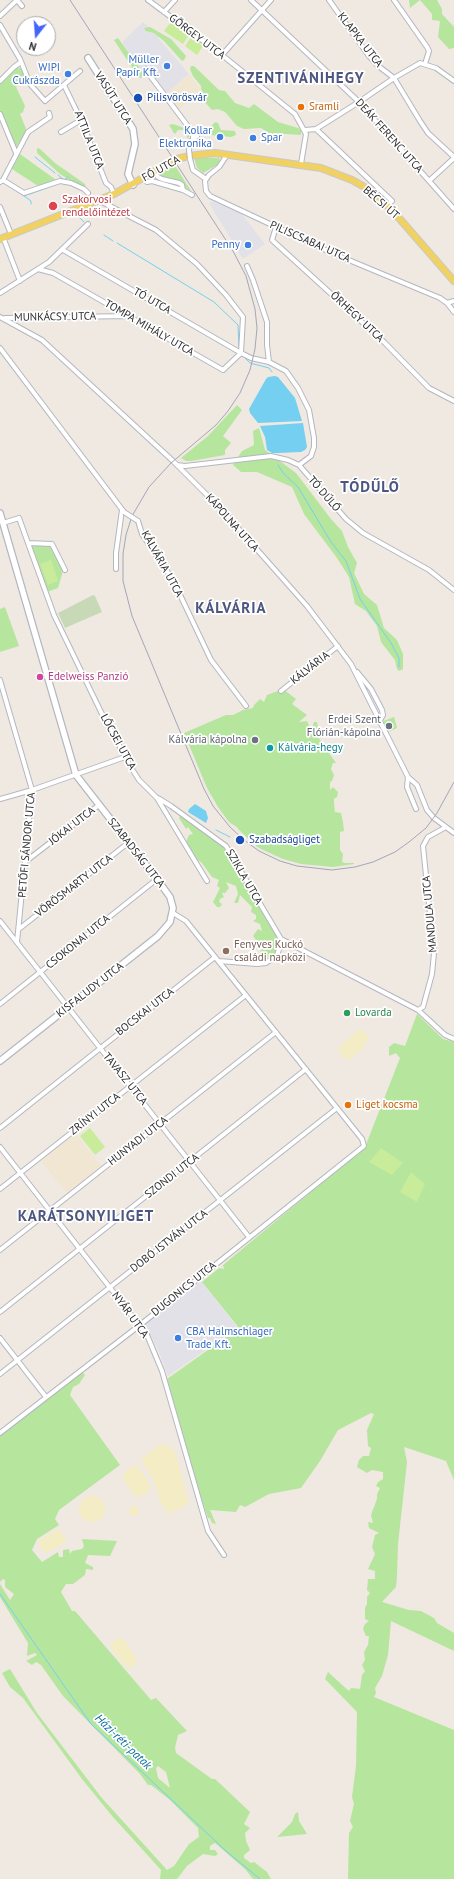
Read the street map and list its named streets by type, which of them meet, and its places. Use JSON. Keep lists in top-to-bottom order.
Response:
{
  "streets": {
    "main road": ["FŐ UTCA", "BÉCSI ÚT"],
    "street": [
      "GÖRGEY UTCA",
      "KLAPKA UTCA",
      "VASÚT UTCA",
      "DEÁK FERENC UTCA",
      "ATTILA UTCA",
      "PILISCSABAI UTCA",
      "TÓ UTCA",
      "MUNKÁCSY UTCA",
      "ŐRHEGY UTCA",
      "TOMPA MIHÁLY UTCA",
      "TÓ DŰLŐ",
      "KÁPOLNA UTCA",
      "KÁLVÁRIA UTCA",
      "KÁLVÁRIA",
      "LŐCSEI UTCA",
      "JÓKAI UTCA",
      "PETŐFI SÁNDOR UTCA",
      "SZABADSÁG UTCA",
      "SZIKLA UTCA",
      "VÖRÖSMARTY UTCA",
      "MANDULA UTCA",
      "CSOKONAI UTCA",
      "KISFALUDY UTCA",
      "BOCSKAI UTCA",
      "TAVASZ UTCA",
      "ZRÍNYI UTCA",
      "HUNYADI UTCA",
      "SZONDI UTCA",
      "DOBÓ ISTVÁN UTCA",
      "DUGONICS UTCA",
      "NYÁR UTCA"
    ]
  },
  "crossings": [
    ["VASÚT UTCA", "FŐ UTCA"],
    ["ATTILA UTCA", "FŐ UTCA"],
    ["FŐ UTCA", "BÉCSI ÚT"],
    ["PILISCSABAI UTCA", "ŐRHEGY UTCA"],
    ["TÓ UTCA", "TOMPA MIHÁLY UTCA"],
    ["TÓ UTCA", "TÓ DŰLŐ"],
    ["MUNKÁCSY UTCA", "TOMPA MIHÁLY UTCA"],
    ["MUNKÁCSY UTCA", "KÁPOLNA UTCA"],
    ["TÓ DŰLŐ", "KÁPOLNA UTCA"],
    ["KÁPOLNA UTCA", "KÁLVÁRIA"],
    ["KÁPOLNA UTCA", "MANDULA UTCA"],
    ["LŐCSEI UTCA", "SZIKLA UTCA"],
    ["JÓKAI UTCA", "PETŐFI SÁNDOR UTCA"],
    ["JÓKAI UTCA", "SZABADSÁG UTCA"],
    ["PETŐFI SÁNDOR UTCA", "VÖRÖSMARTY UTCA"],
    ["PETŐFI SÁNDOR UTCA", "TAVASZ UTCA"],
    ["SZABADSÁG UTCA", "VÖRÖSMARTY UTCA"],
    ["SZABADSÁG UTCA", "CSOKONAI UTCA"],
    ["SZABADSÁG UTCA", "KISFALUDY UTCA"],
    ["CSOKONAI UTCA", "TAVASZ UTCA"],
    ["KISFALUDY UTCA", "TAVASZ UTCA"],
    ["BOCSKAI UTCA", "TAVASZ UTCA"],
    ["TAVASZ UTCA", "ZRÍNYI UTCA"],
    ["TAVASZ UTCA", "HUNYADI UTCA"],
    ["TAVASZ UTCA", "SZONDI UTCA"],
    ["TAVASZ UTCA", "DOBÓ ISTVÁN UTCA"],
    ["TAVASZ UTCA", "DUGONICS UTCA"],
    ["ZRÍNYI UTCA", "NYÁR UTCA"],
    ["HUNYADI UTCA", "NYÁR UTCA"],
    ["SZONDI UTCA", "NYÁR UTCA"],
    ["DOBÓ ISTVÁN UTCA", "DUGONICS UTCA"],
    ["DOBÓ ISTVÁN UTCA", "NYÁR UTCA"],
    ["DUGONICS UTCA", "NYÁR UTCA"]
  ],
  "districts": [
    "SZENTIVÁNIHEGY",
    "TÓDŰLŐ",
    "KÁLVÁRIA",
    "KARÁTSONYILIGET"
  ],
  "water": ["Házi-réti-patak"],
  "places": [
    "Müller Papír Kft.",
    "WIPI Cukrászda",
    "Pilisvörösvár",
    "Sramli",
    "Kollar Elektronika",
    "Spar",
    "Szakorvosi rendelőintézet",
    "Penny",
    "Edelweiss Panzió",
    "Erdei Szent Flórián-kápolna",
    "Kálvária kápolna",
    "Kálvária-hegy",
    "Szabadságliget",
    "Fenyves Kuckó családi napközi",
    "Lovarda",
    "Liget kocsma",
    "CBA Halmschlager Trade Kft."
  ],
  "north": "bottom"
}
